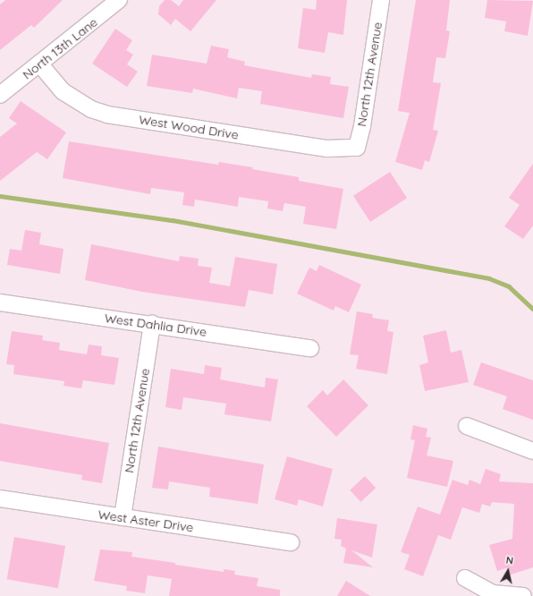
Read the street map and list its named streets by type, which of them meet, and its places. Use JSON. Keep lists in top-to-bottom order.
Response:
{
  "streets": {
    "street": [
      "North 13th Lane",
      "North 12th Avenue",
      "West Wood Drive",
      "West Dahlia Drive",
      "West Aster Drive"
    ]
  },
  "crossings": [
    ["North 13th Lane", "West Wood Drive"],
    ["North 12th Avenue", "West Wood Drive"],
    ["North 12th Avenue", "West Dahlia Drive"],
    ["North 12th Avenue", "West Aster Drive"]
  ],
  "north": "top"
}
